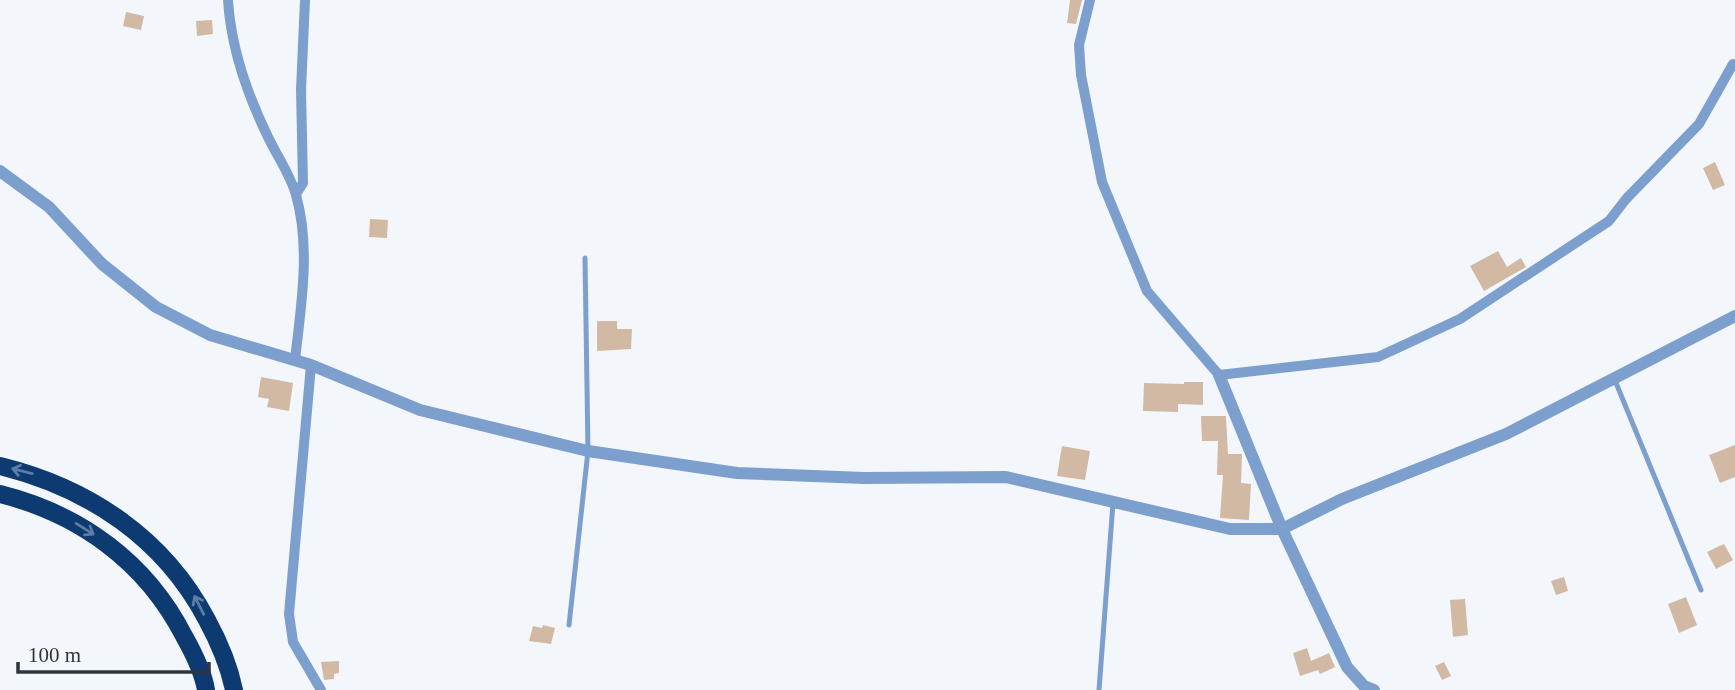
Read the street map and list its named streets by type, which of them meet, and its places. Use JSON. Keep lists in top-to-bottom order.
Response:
{
  "scale_bar": "100 m"
}
